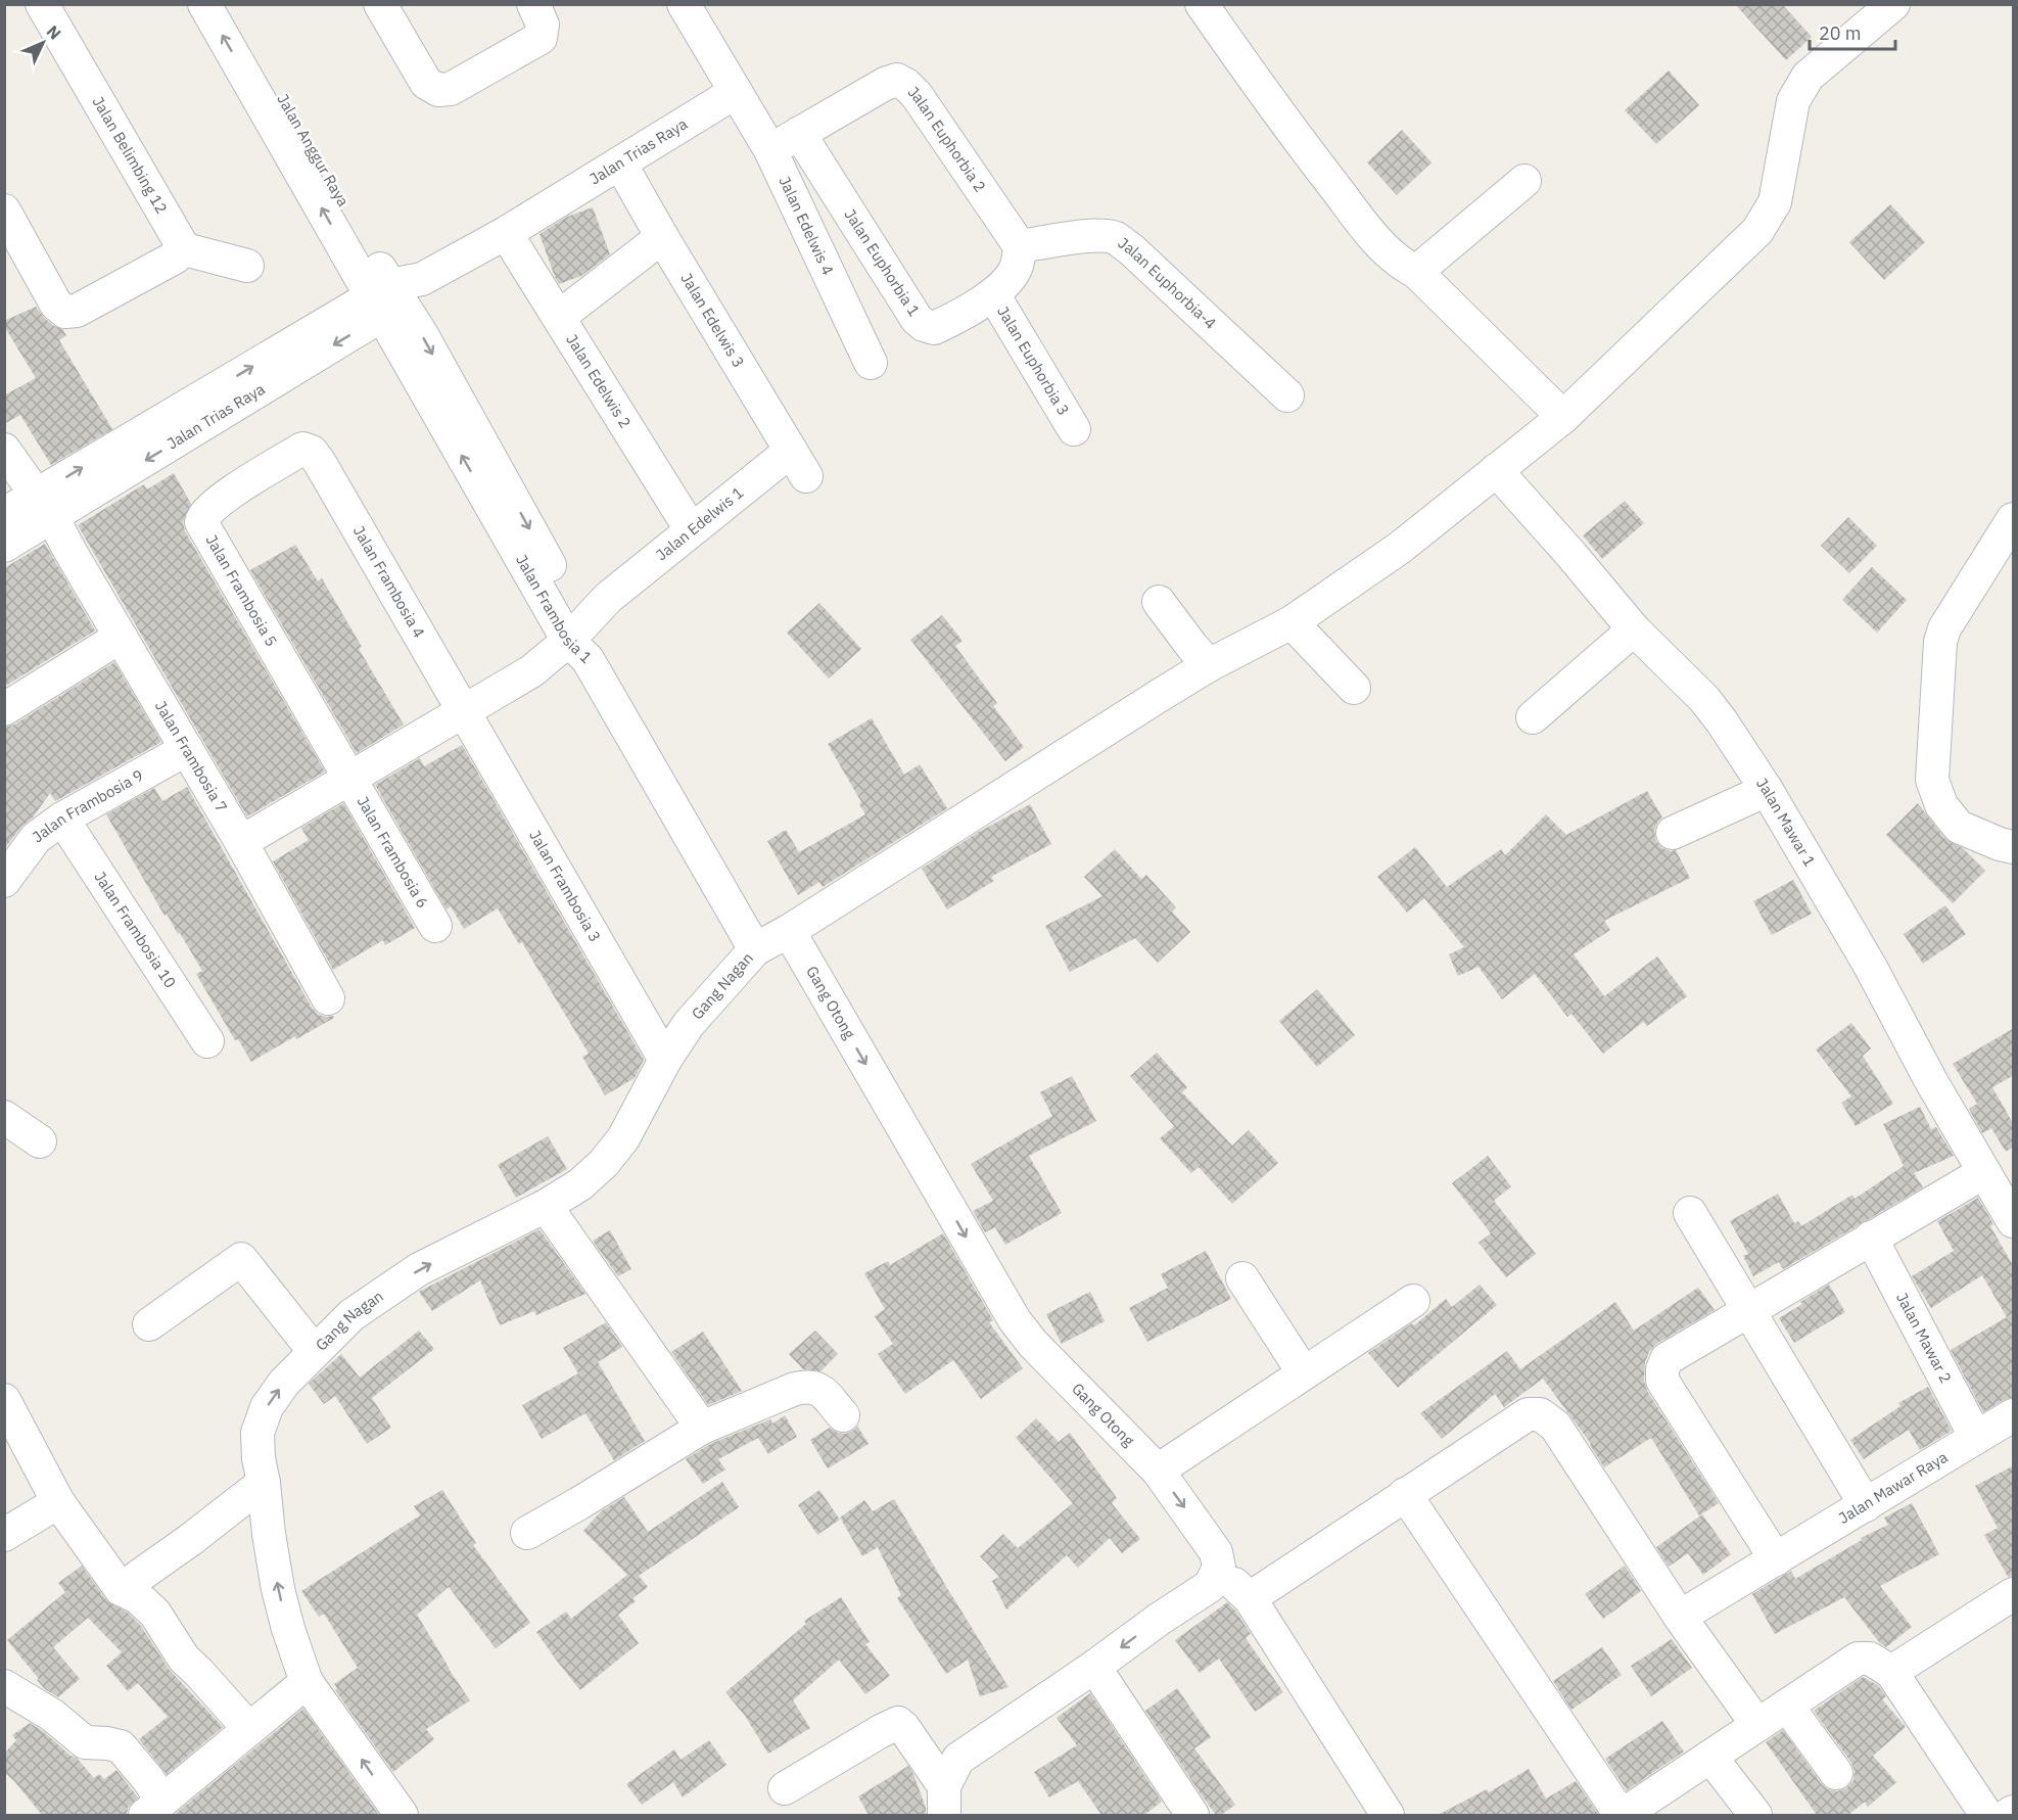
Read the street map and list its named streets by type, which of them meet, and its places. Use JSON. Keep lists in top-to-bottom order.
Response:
{
  "streets": {
    "street": [
      "Jalan Euphorbia 2",
      "Jalan Anggur Raya",
      "Jalan Trias Raya",
      "Jalan Belimbing 12",
      "Jalan Edelwis 4",
      "Jalan Euphorbia 1",
      "Jalan Euphorbia-4",
      "Jalan Edelwis 3",
      "Jalan Euphorbia 3",
      "Jalan Edelwis 2",
      "Jalan Edelwis 1",
      "Jalan Frambosia 4",
      "Jalan Frambosia 5",
      "Jalan Frambosia 1",
      "Jalan Frambosia 7",
      "Jalan Frambosia 9",
      "Jalan Mawar 1",
      "Jalan Frambosia 6",
      "Jalan Frambosia 3",
      "Jalan Frambosia 10",
      "Gang Nagan",
      "Gang Otong",
      "Jalan Mawar 2",
      "Jalan Mawar Raya"
    ]
  },
  "crossings": [
    ["Jalan Euphorbia 2", "Jalan Edelwis 4"],
    ["Jalan Euphorbia 2", "Jalan Euphorbia 1"],
    ["Jalan Euphorbia 2", "Jalan Euphorbia-4"],
    ["Jalan Anggur Raya", "Jalan Trias Raya"],
    ["Jalan Anggur Raya", "Jalan Frambosia 1"],
    ["Jalan Trias Raya", "Jalan Edelwis 4"],
    ["Jalan Trias Raya", "Jalan Edelwis 3"],
    ["Jalan Trias Raya", "Jalan Edelwis 2"],
    ["Jalan Trias Raya", "Jalan Frambosia 1"],
    ["Jalan Trias Raya", "Jalan Frambosia 7"],
    ["Jalan Euphorbia 1", "Jalan Euphorbia 3"],
    ["Jalan Edelwis 3", "Jalan Edelwis 1"],
    ["Jalan Edelwis 2", "Jalan Edelwis 1"],
    ["Jalan Edelwis 1", "Jalan Frambosia 4"],
    ["Jalan Edelwis 1", "Jalan Frambosia 5"],
    ["Jalan Edelwis 1", "Jalan Frambosia 1"],
    ["Jalan Edelwis 1", "Jalan Frambosia 7"],
    ["Jalan Edelwis 1", "Jalan Frambosia 6"],
    ["Jalan Edelwis 1", "Jalan Frambosia 3"],
    ["Jalan Frambosia 4", "Jalan Frambosia 5"],
    ["Jalan Frambosia 4", "Jalan Frambosia 3"],
    ["Jalan Frambosia 5", "Jalan Frambosia 6"],
    ["Jalan Frambosia 1", "Gang Nagan"],
    ["Jalan Frambosia 7", "Jalan Frambosia 9"],
    ["Jalan Frambosia 9", "Jalan Frambosia 10"],
    ["Jalan Mawar 1", "Gang Nagan"],
    ["Jalan Frambosia 3", "Gang Nagan"],
    ["Gang Nagan", "Gang Otong"],
    ["Jalan Mawar 2", "Jalan Mawar Raya"]
  ],
  "one_way": ["Gang Otong"],
  "scale_bar": "20 m",
  "north": "top right"
}
